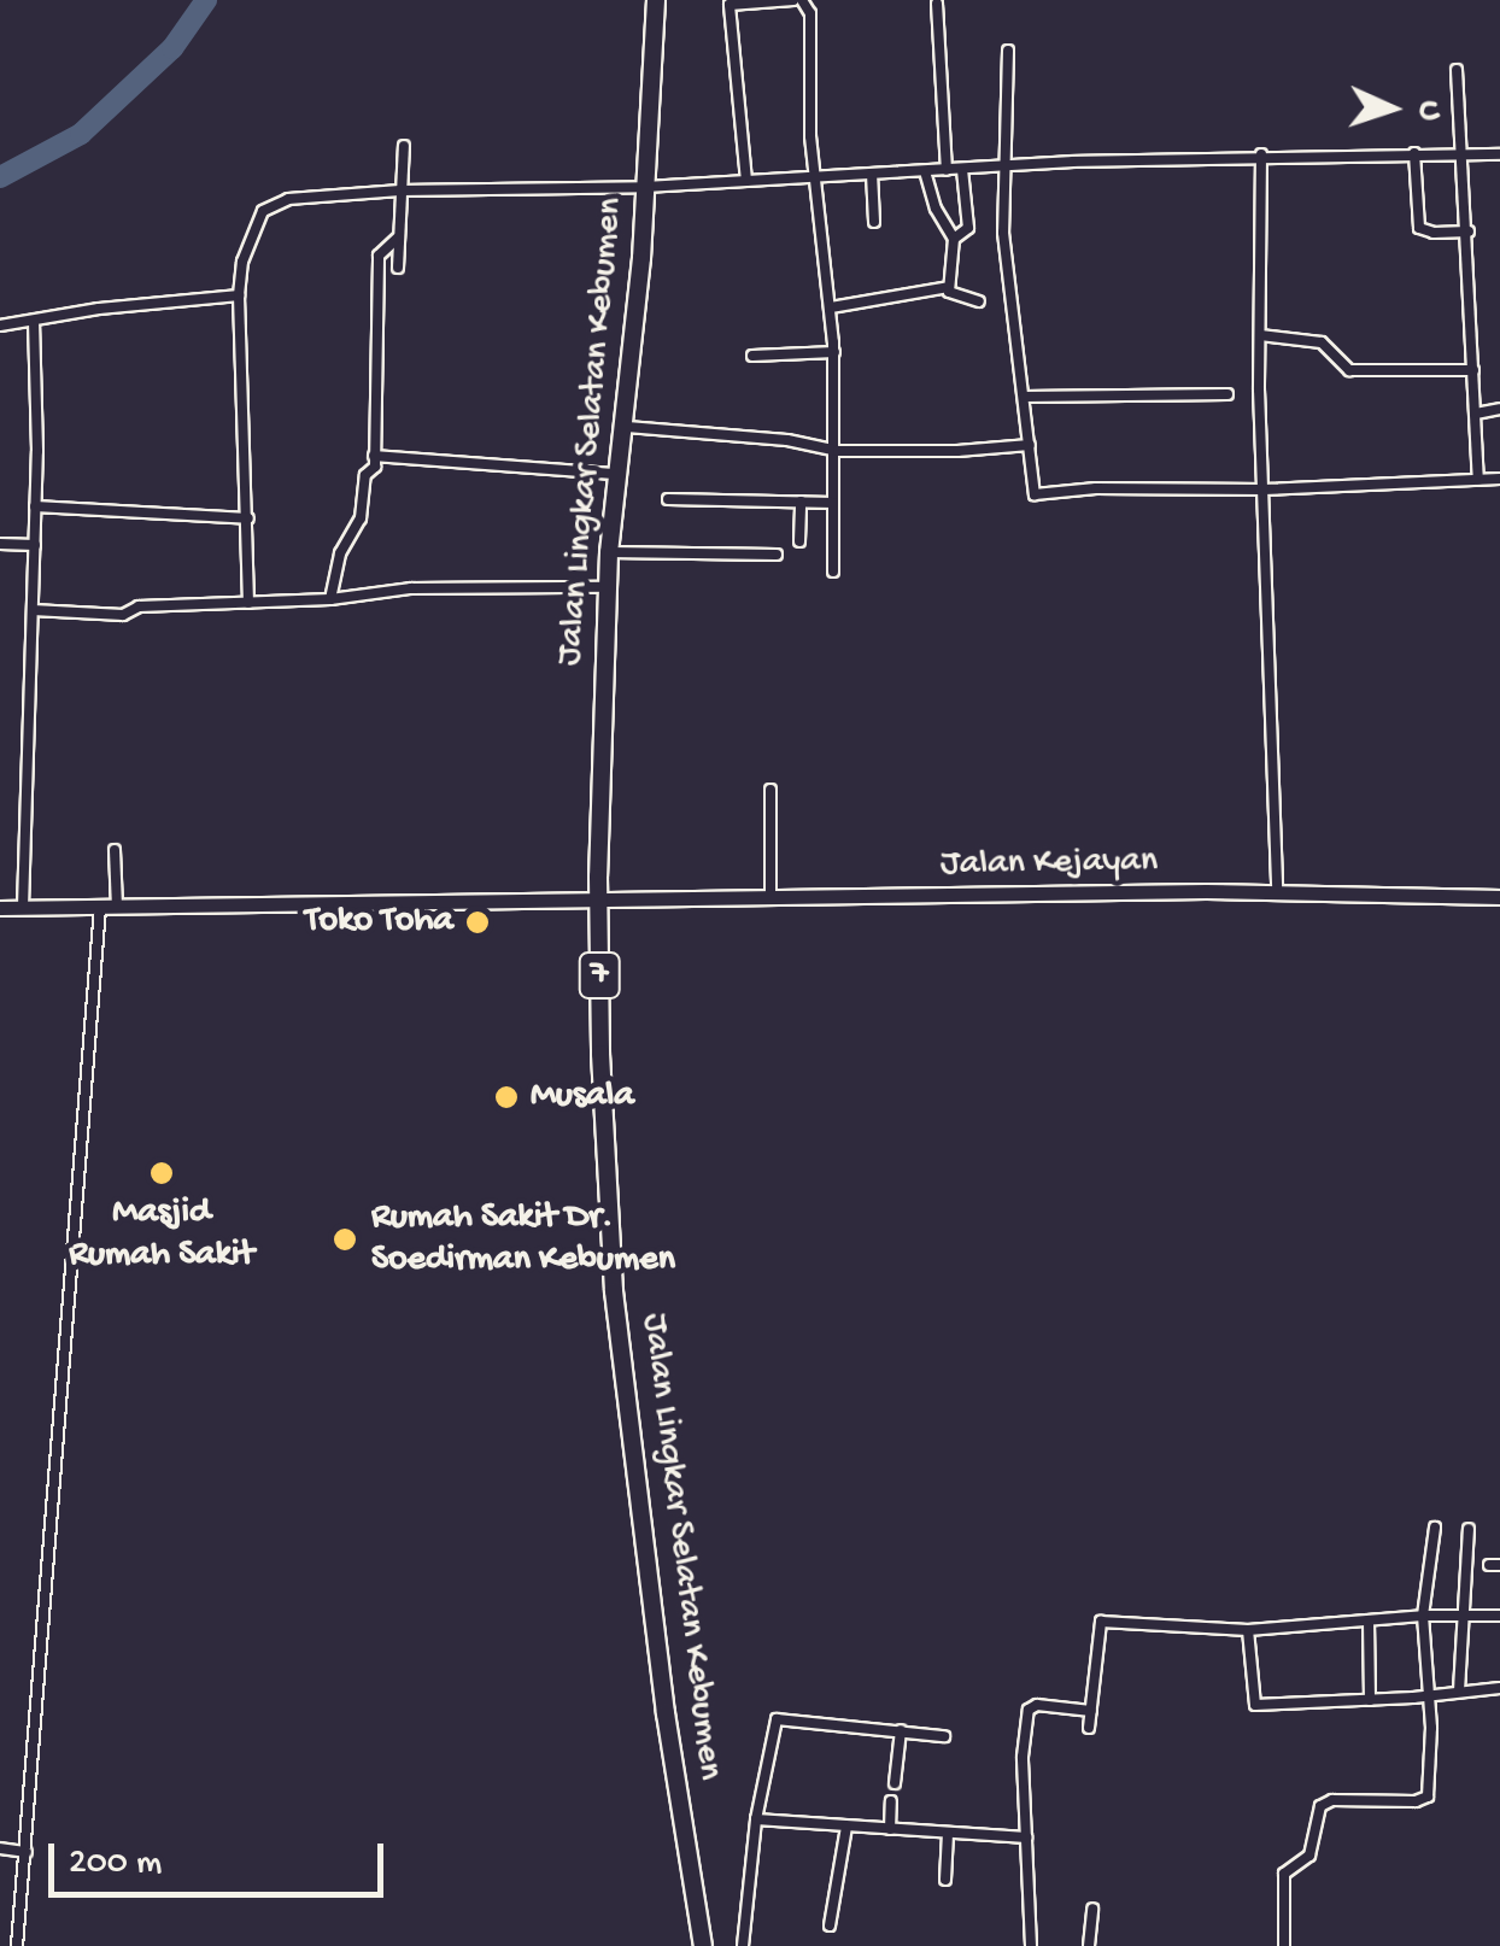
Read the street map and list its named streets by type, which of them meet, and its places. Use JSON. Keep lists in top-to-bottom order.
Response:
{
  "streets": {
    "highway": ["Jalan Lingkar Selatan Kebumen", "7"],
    "main road": ["Jalan Kejayan"]
  },
  "crossings": [
    ["Jalan Lingkar Selatan Kebumen", "Jalan Kejayan"]
  ],
  "places": [
    "Toko Toha",
    "Musala",
    "Masjid Rumah Sakit",
    "Rumah Sakit Dr. Soedirman Kebumen"
  ],
  "scale_bar": "200 m",
  "north": "right"
}
